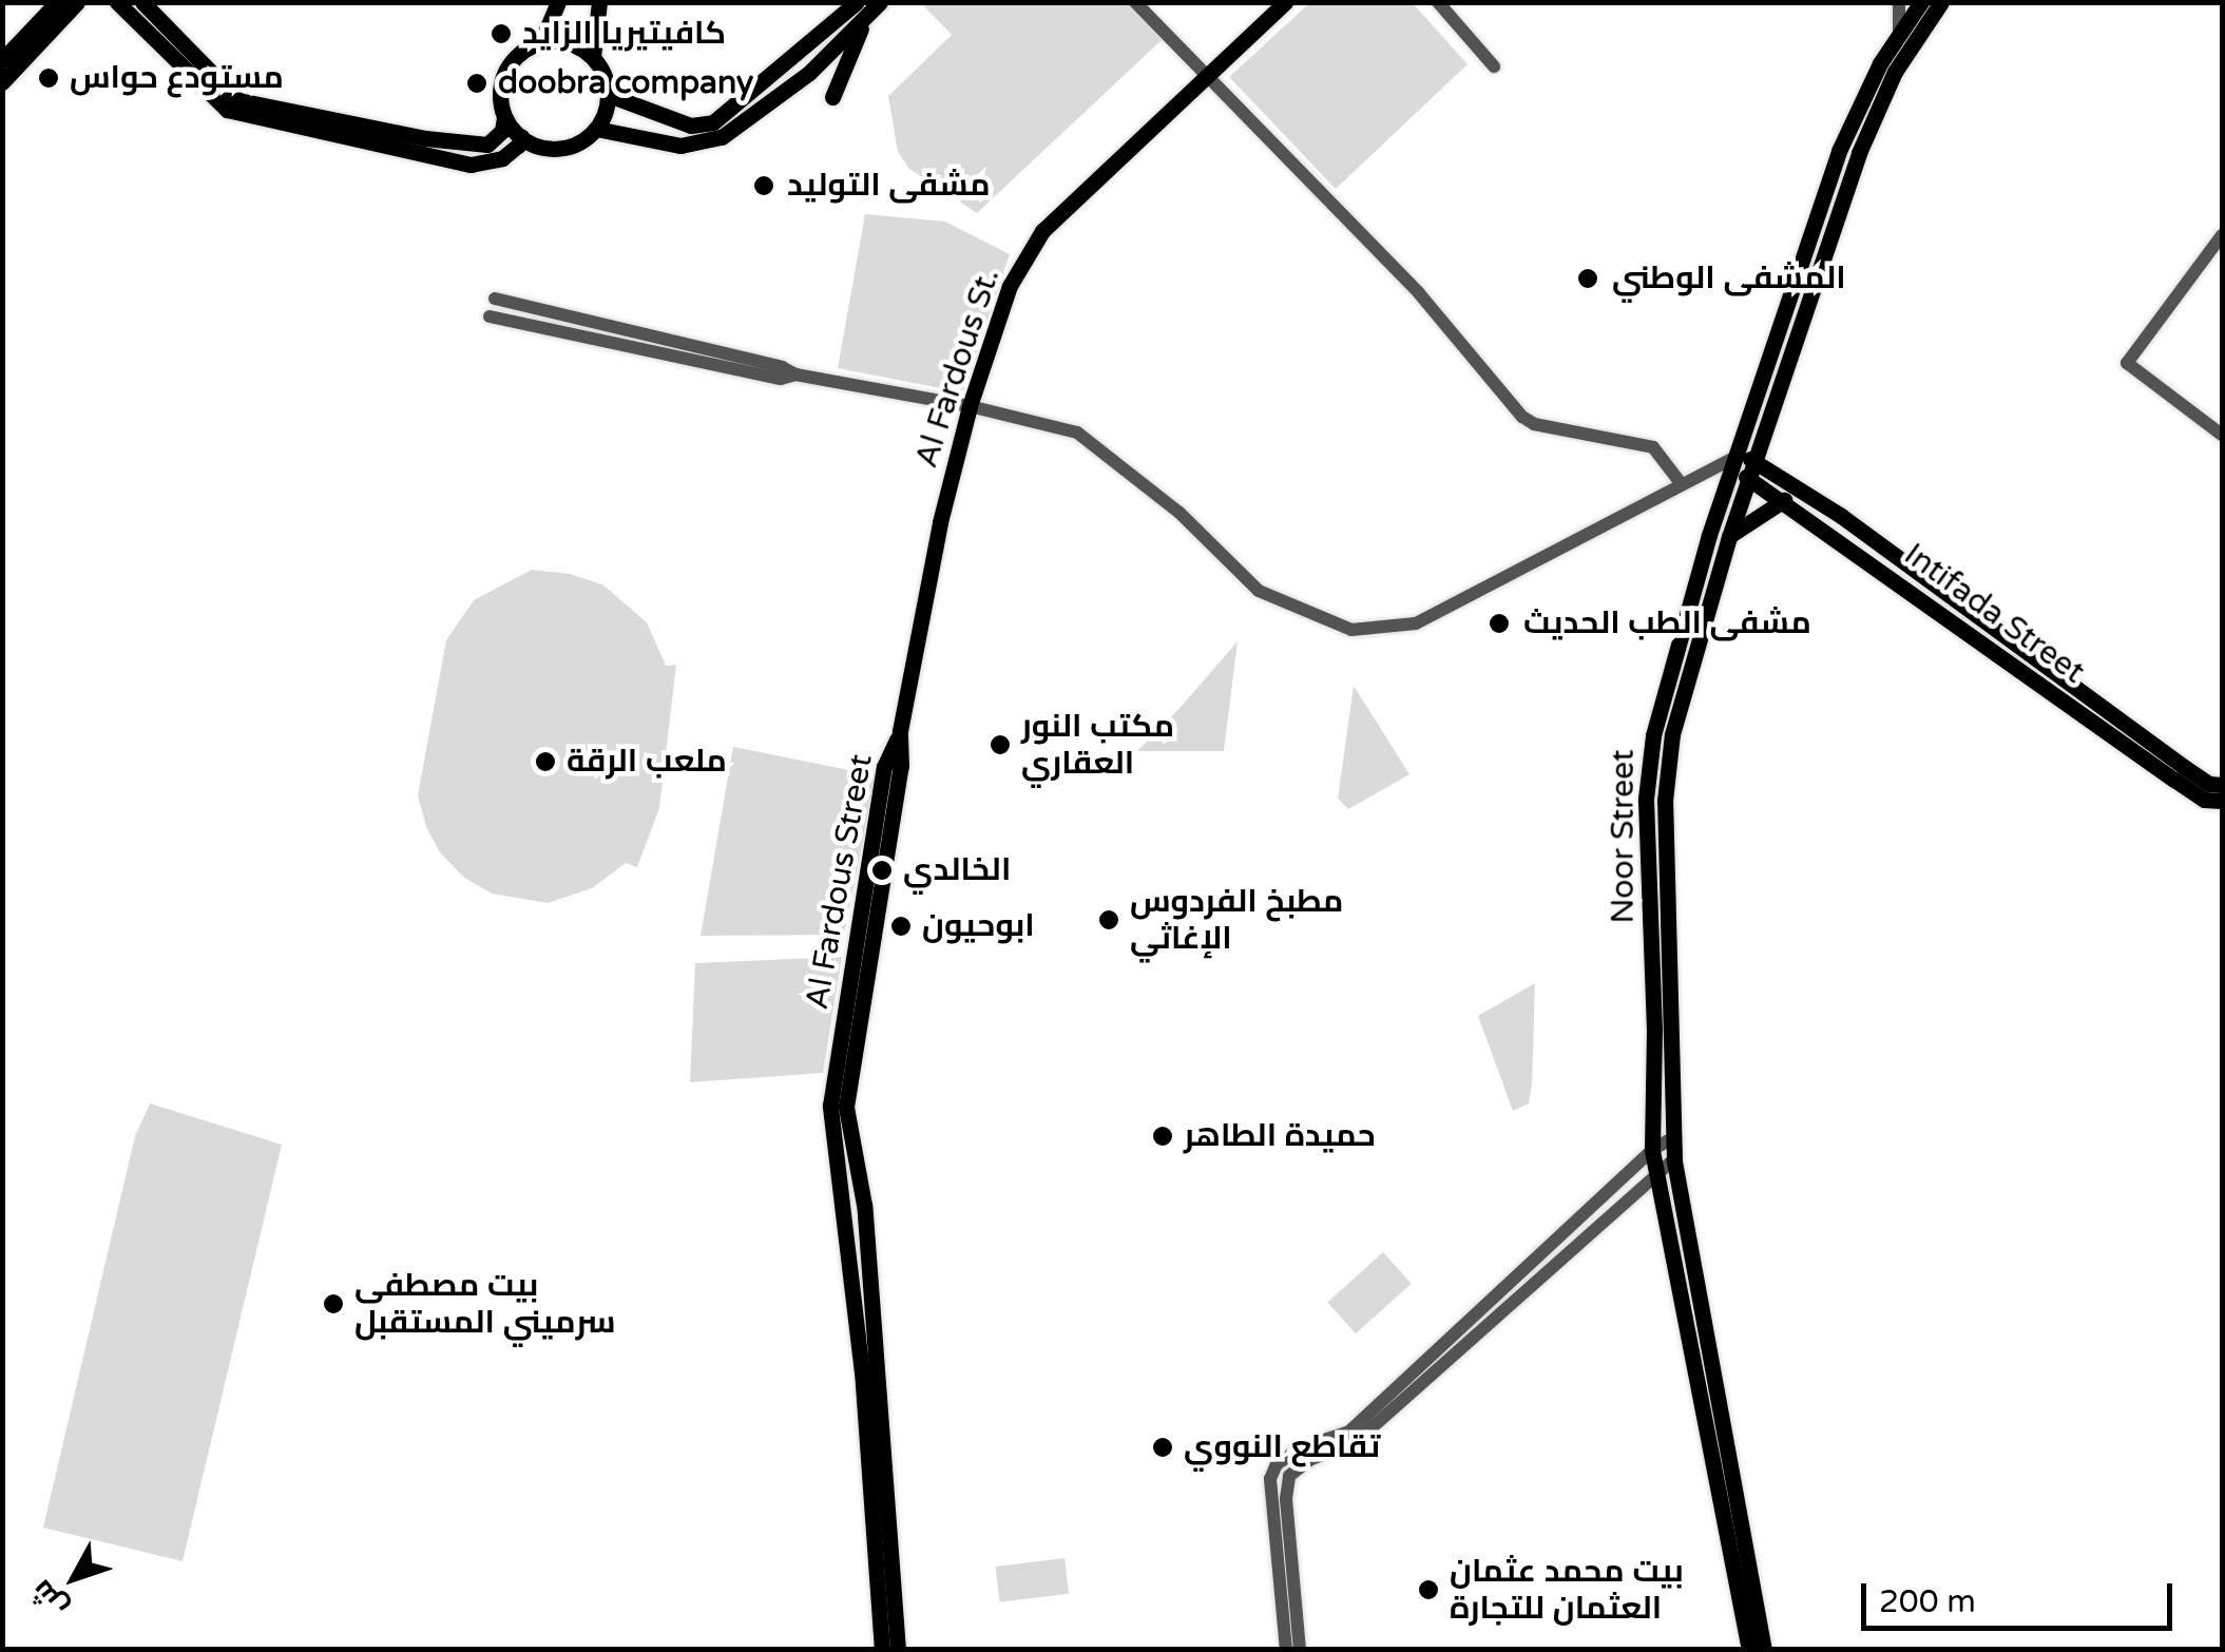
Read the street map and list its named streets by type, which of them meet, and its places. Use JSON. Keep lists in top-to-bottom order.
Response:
{
  "streets": {
    "main road": [
      "Al Fardous St.",
      "Intifada Street",
      "Noor Street",
      "Al Fardous Street"
    ]
  },
  "crossings": [
    ["Al Fardous St.", "Al Fardous Street"],
    ["Intifada Street", "Noor Street"]
  ],
  "places": [
    "كافيتيريا الزايد",
    "مستودع حواس",
    "doobra company",
    "مشفى التوليد",
    "المشفى الوطني",
    "مشفى الطب الحديث",
    "مكتب النور العقاري",
    "ملعب الرقة",
    "الخالدي",
    "مطبخ الفردوس الإغاثي",
    "ابوحيون",
    "حميدة الطاهر",
    "بيت مصطفى سرميني المستقبل",
    "تقاطع النووي",
    "بيت محمد عثمان العثمان للتجارة"
  ],
  "scale_bar": "200 m",
  "north": "bottom left"
}
